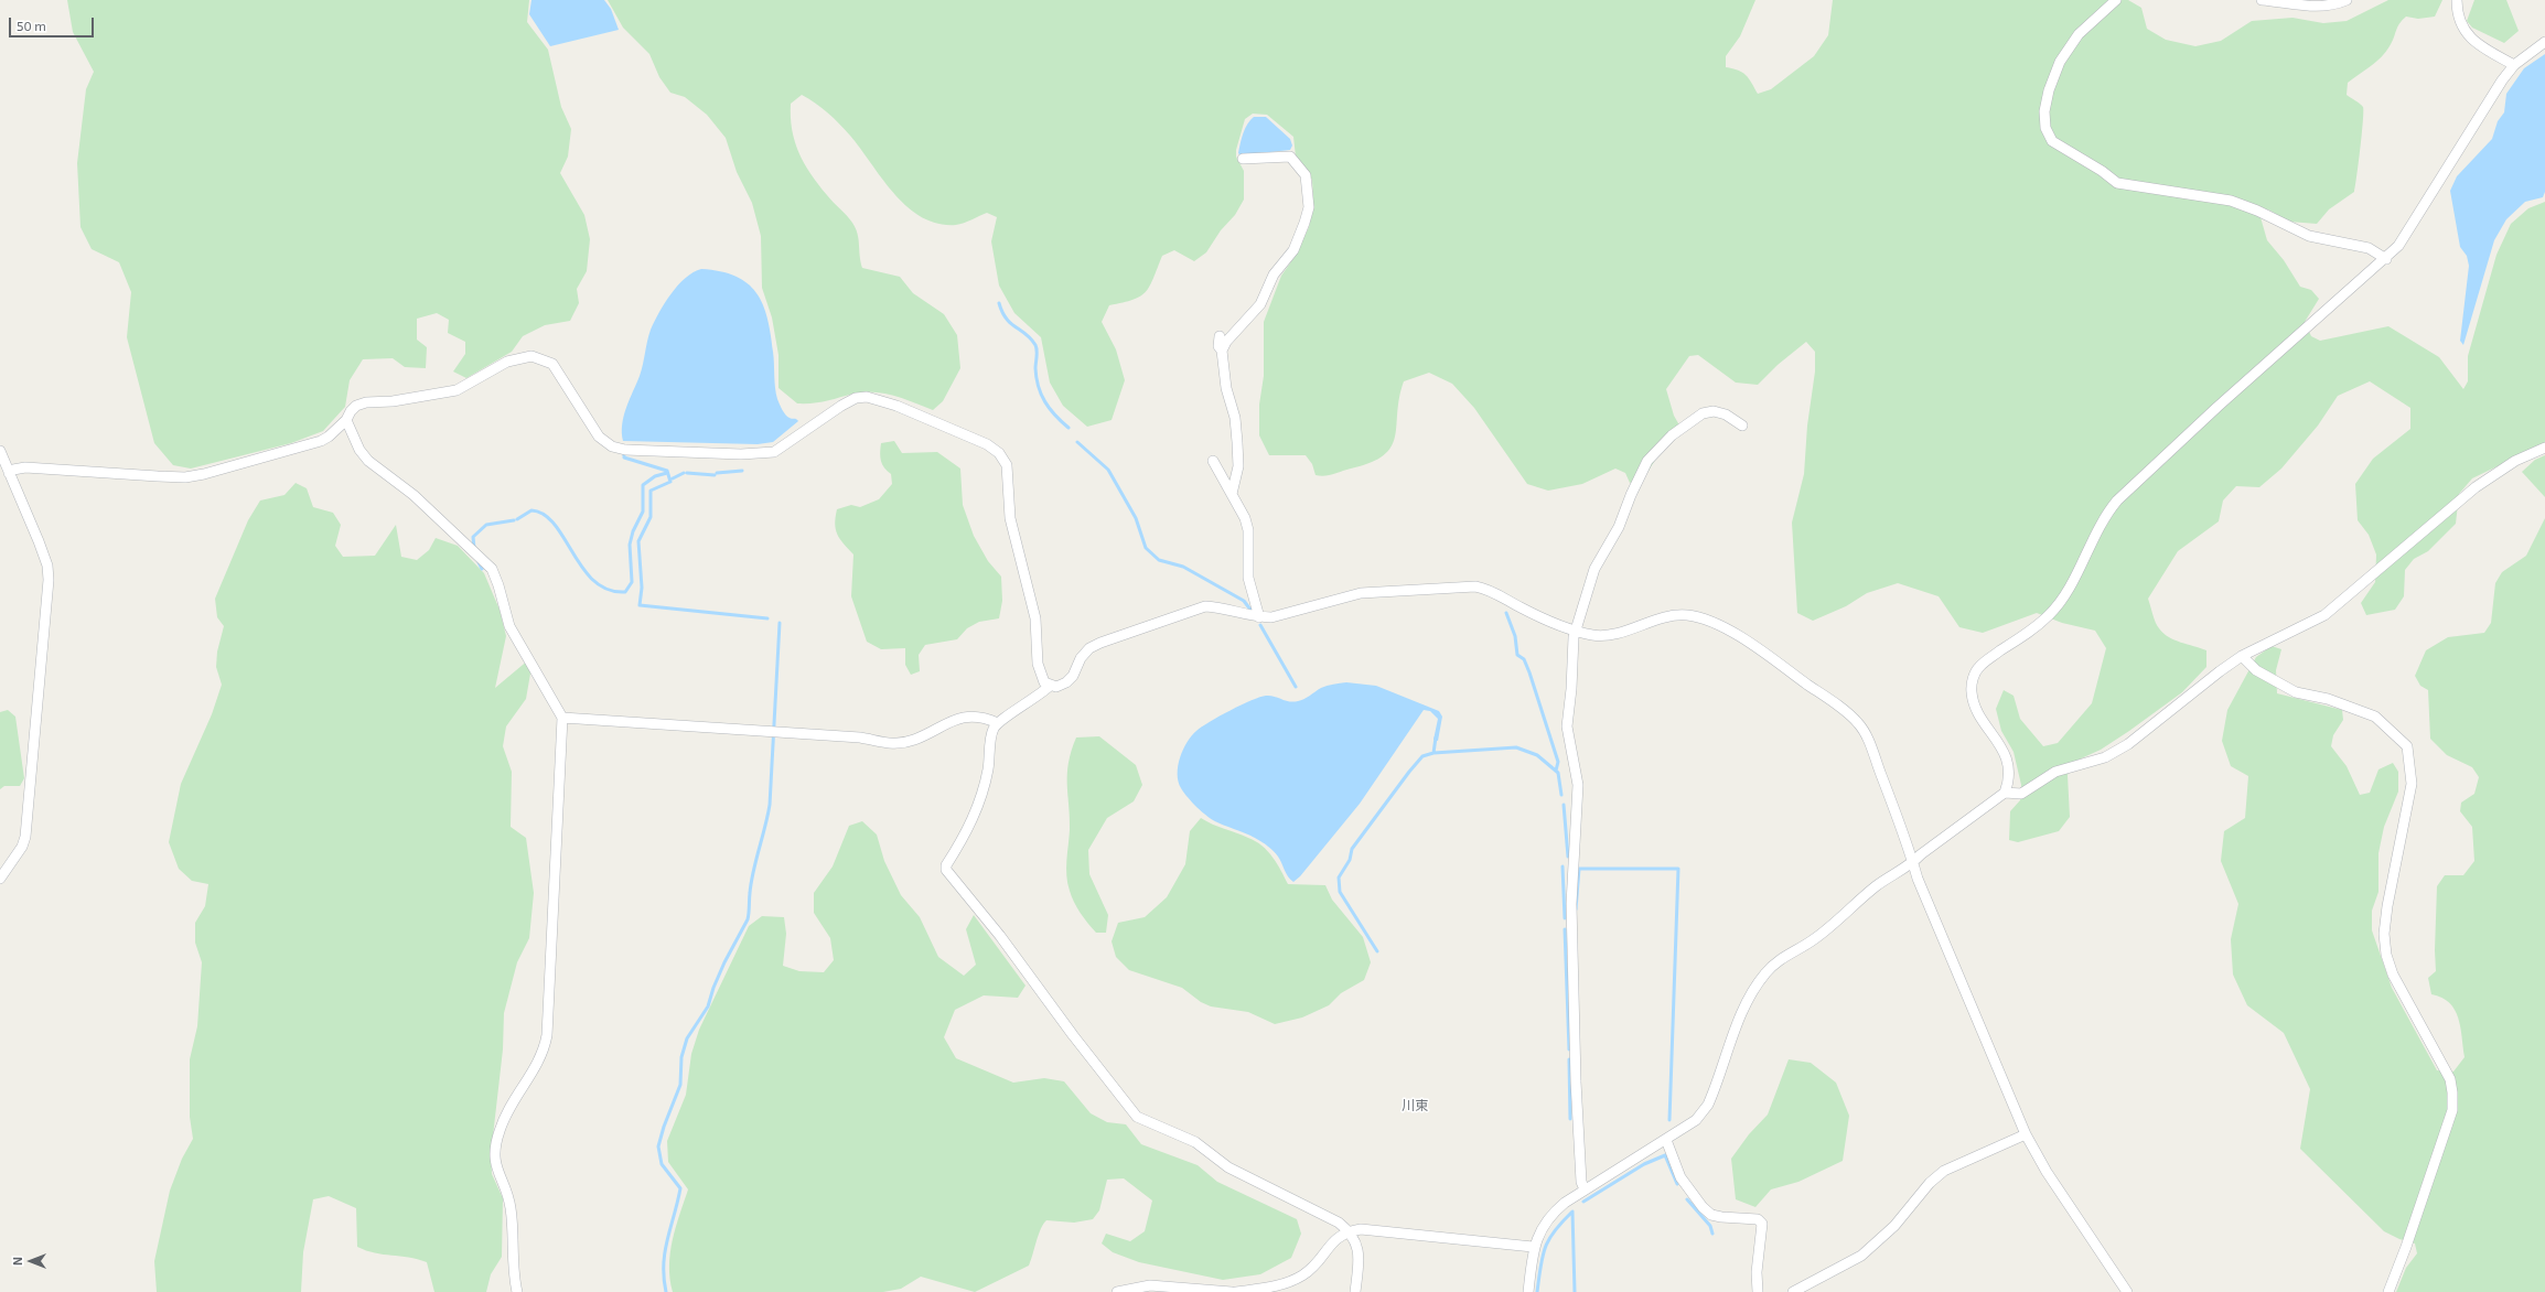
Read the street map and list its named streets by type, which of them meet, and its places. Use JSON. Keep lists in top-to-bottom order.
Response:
{
  "districts": ["川東"],
  "scale_bar": "50 m",
  "north": "left"
}
